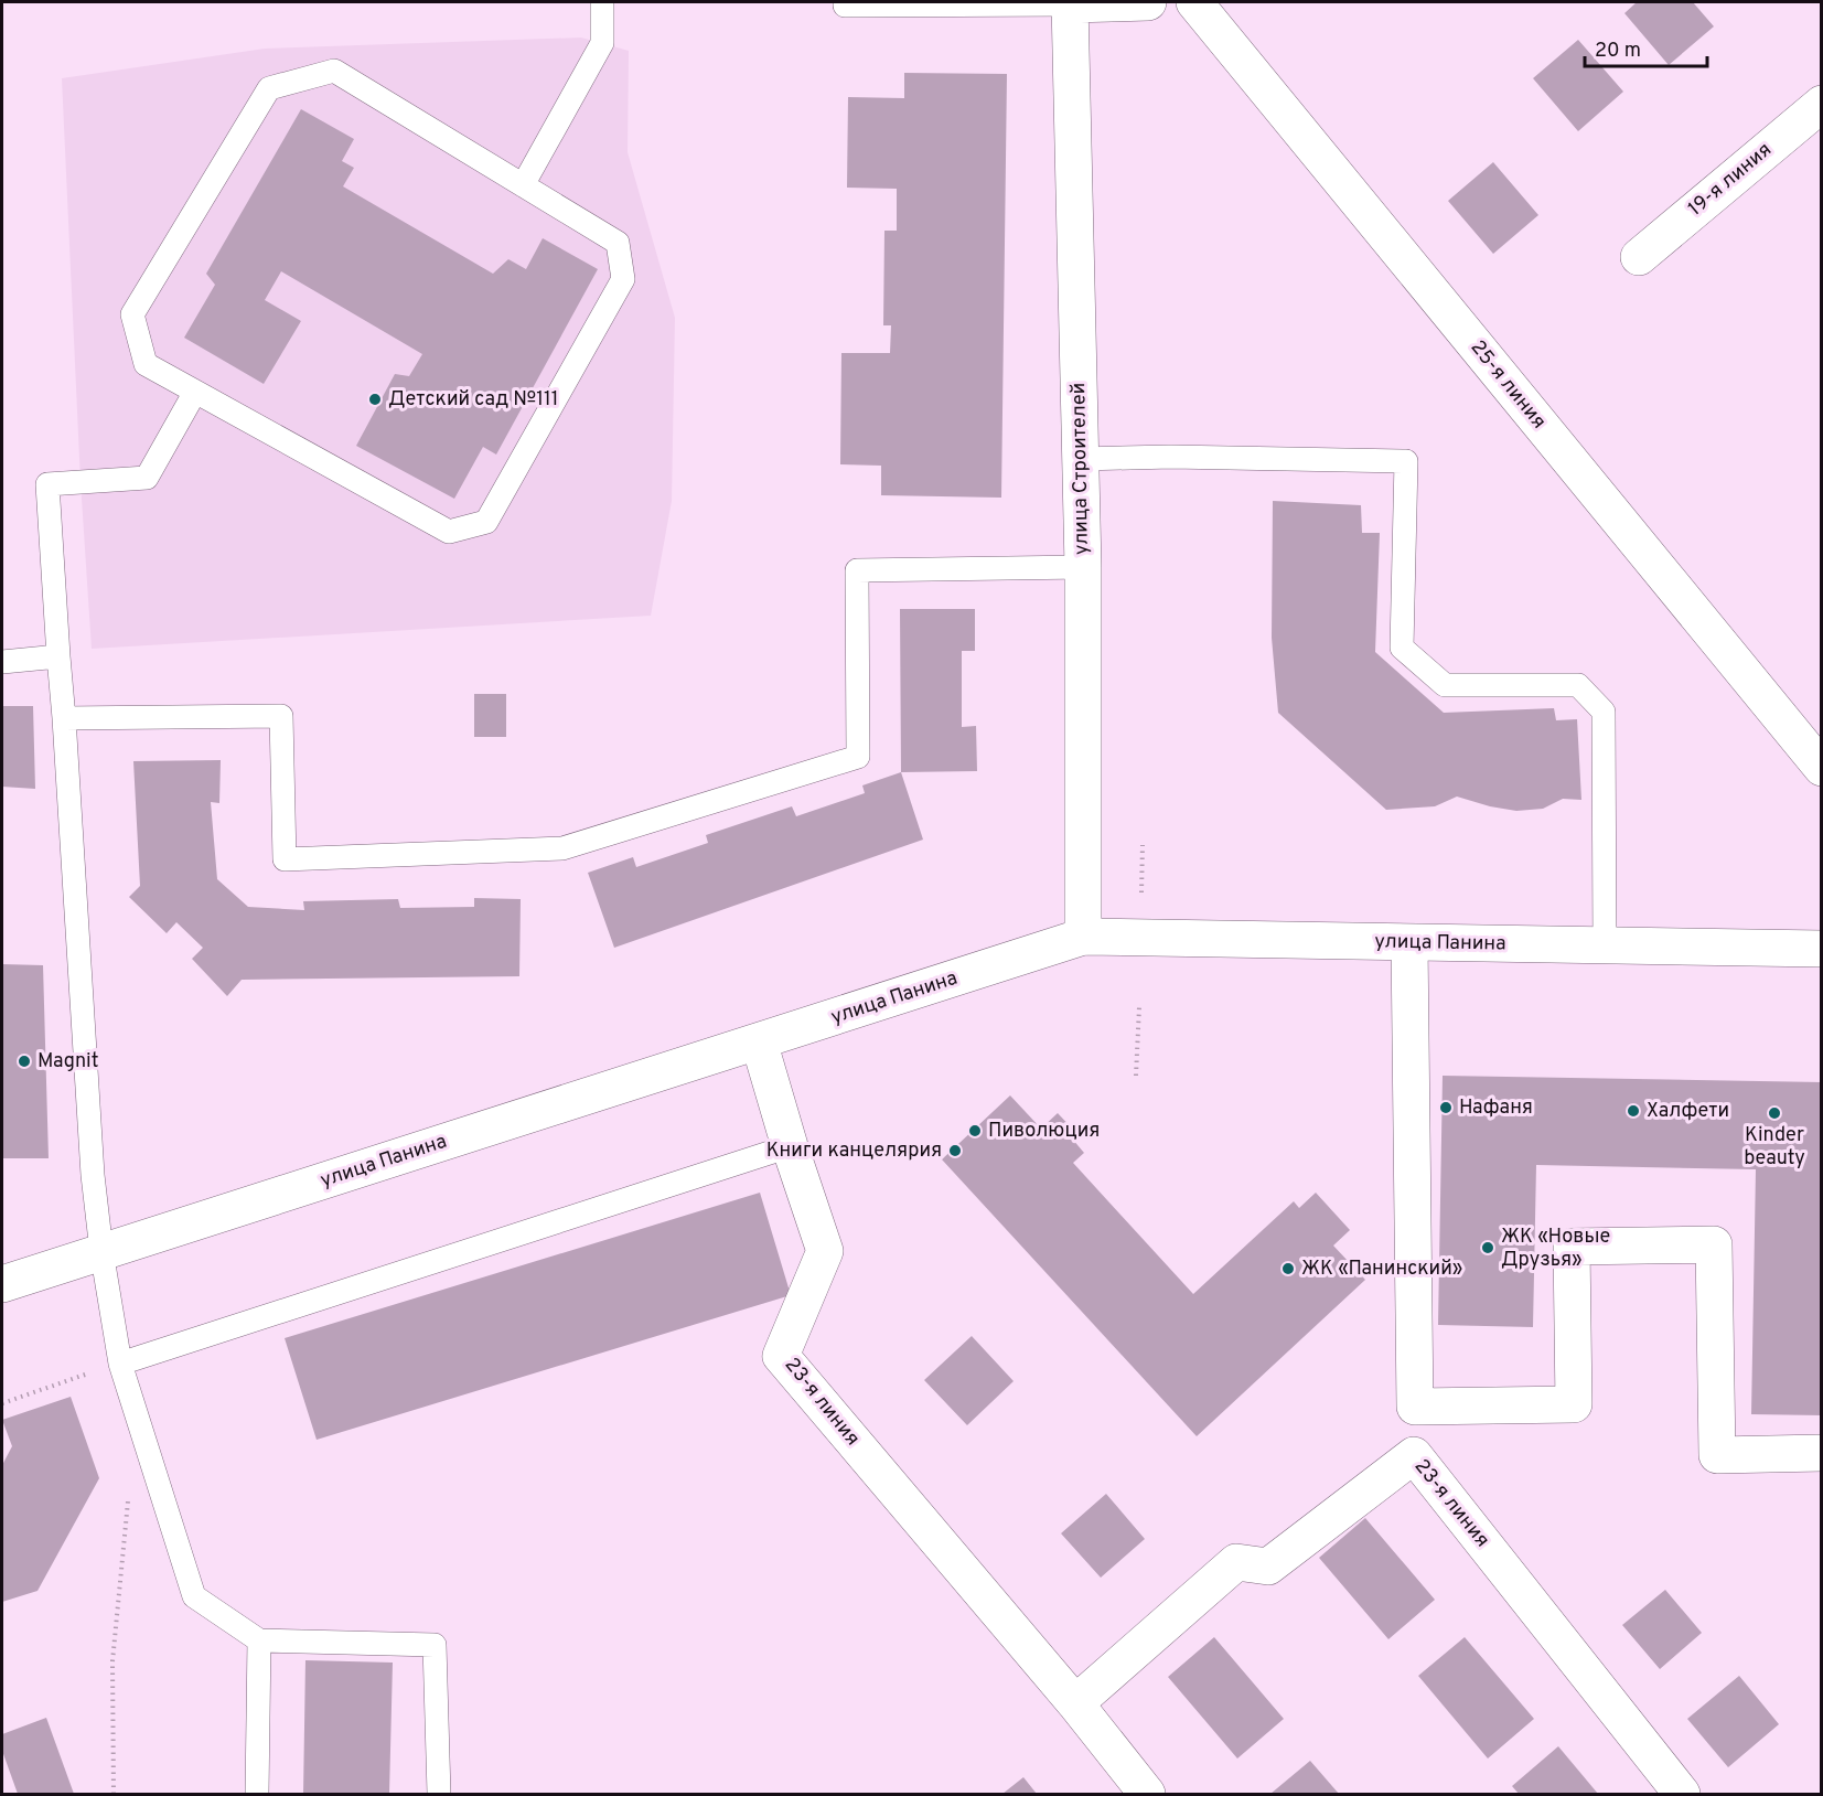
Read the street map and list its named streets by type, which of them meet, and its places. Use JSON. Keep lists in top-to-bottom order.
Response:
{
  "streets": {
    "street": [
      "19-я линия",
      "25-я линия",
      "улица Строителей",
      "улица Панина",
      "23-я линия"
    ]
  },
  "crossings": [
    ["улица Строителей", "улица Панина"],
    ["улица Панина", "23-я линия"]
  ],
  "places": [
    "Детский сад №111",
    "Magnit",
    "Нафаня",
    "Халфети",
    "Kinder beauty",
    "Пиволюция",
    "Книги канцелярия",
    "ЖК «Новые Друзья»",
    "ЖК «Панинский»"
  ],
  "scale_bar": "20 m"
}
